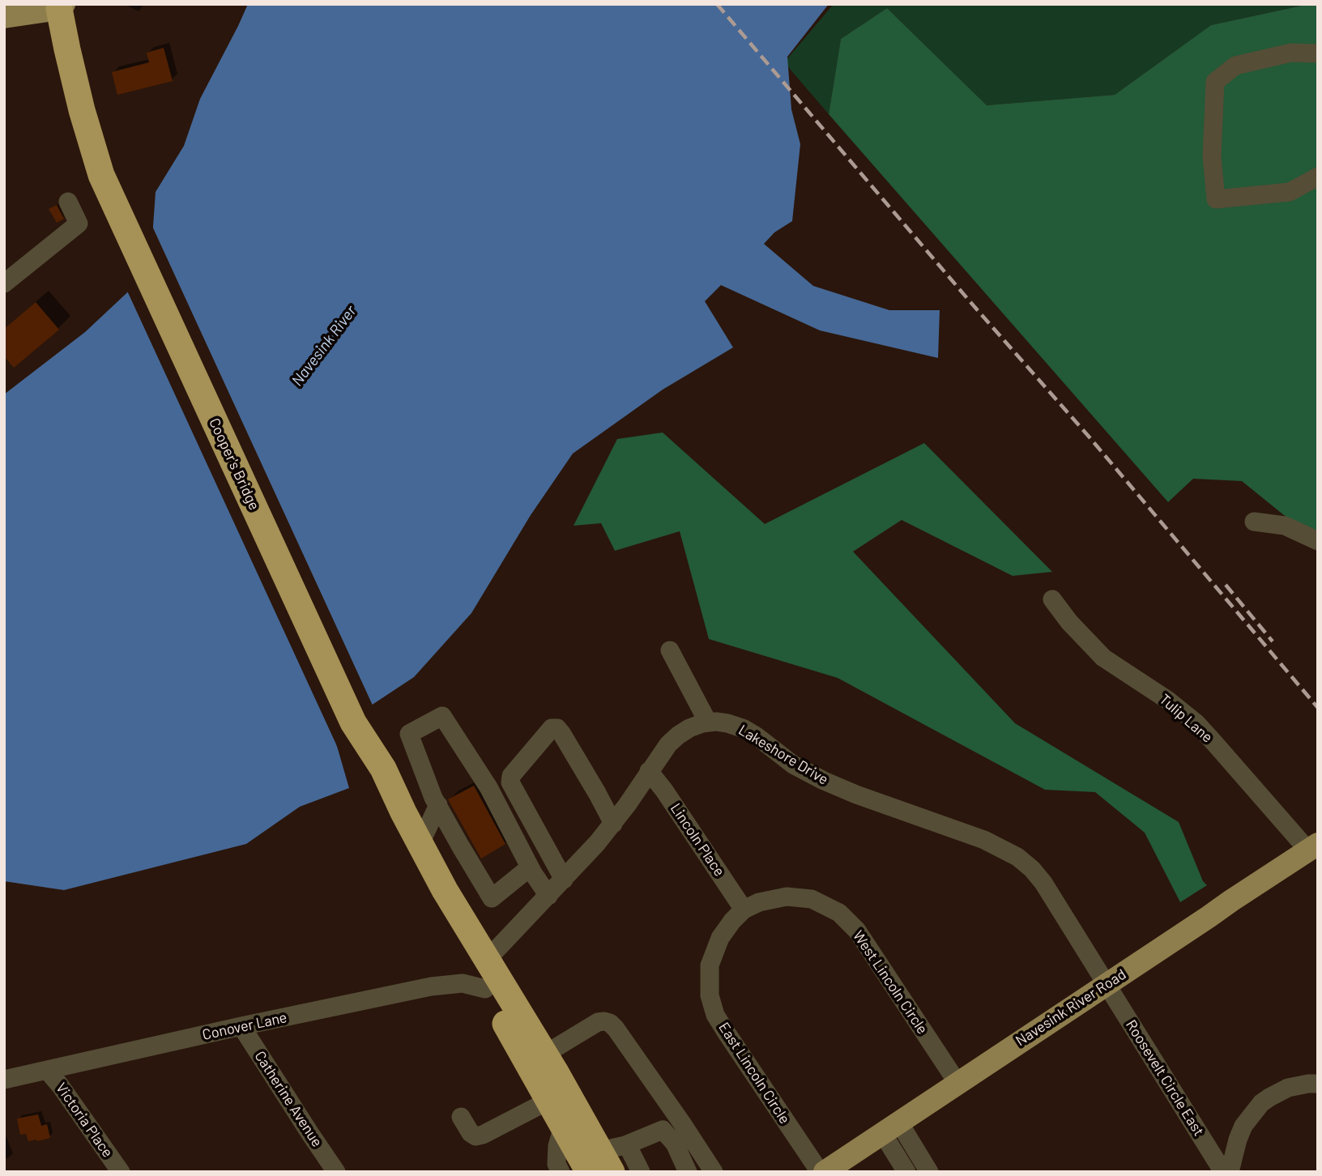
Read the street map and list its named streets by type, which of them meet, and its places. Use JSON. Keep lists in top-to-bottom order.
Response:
{
  "streets": {
    "highway": ["Cooper's Bridge"],
    "main road": ["Navesink River Road"],
    "street": [
      "Tulip Lane",
      "Lakeshore Drive",
      "Lincoln Place",
      "West Lincoln Circle",
      "Conover Lane",
      "East Lincoln Circle",
      "Roosevelt Circle East",
      "Catherine Avenue",
      "Victoria Place"
    ]
  },
  "crossings": [
    ["Tulip Lane", "Navesink River Road"],
    ["Lakeshore Drive", "Lincoln Place"],
    ["Lakeshore Drive", "Navesink River Road"],
    ["Lakeshore Drive", "Roosevelt Circle East"],
    ["Lincoln Place", "West Lincoln Circle"],
    ["Lincoln Place", "East Lincoln Circle"],
    ["West Lincoln Circle", "Navesink River Road"],
    ["West Lincoln Circle", "East Lincoln Circle"],
    ["Navesink River Road", "Roosevelt Circle East"],
    ["Conover Lane", "Catherine Avenue"],
    ["Conover Lane", "Victoria Place"]
  ],
  "water": ["Navesink River"]
}
